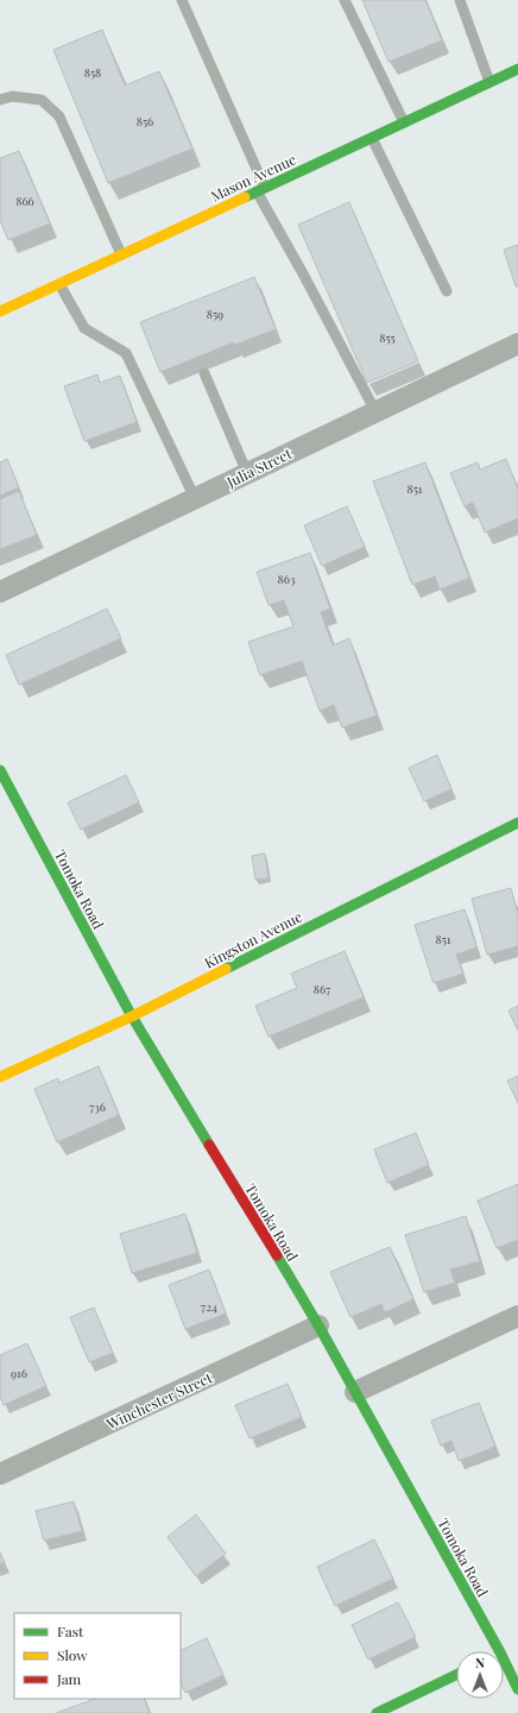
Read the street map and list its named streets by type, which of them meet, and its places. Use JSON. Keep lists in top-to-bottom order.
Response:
{
  "streets": {
    "street": [
      "Mason Avenue",
      "Julia Street",
      "Tomoka Road",
      "Kingston Avenue",
      "Winchester Street"
    ]
  },
  "crossings": [
    ["Tomoka Road", "Kingston Avenue"],
    ["Tomoka Road", "Winchester Street"]
  ],
  "house_numbers": [
    "858",
    "856",
    "866",
    "859",
    "855",
    "851",
    "863",
    "851",
    "867",
    "736",
    "724",
    "916"
  ],
  "legend": ["Fast", "Slow", "Jam"],
  "north": "top"
}
